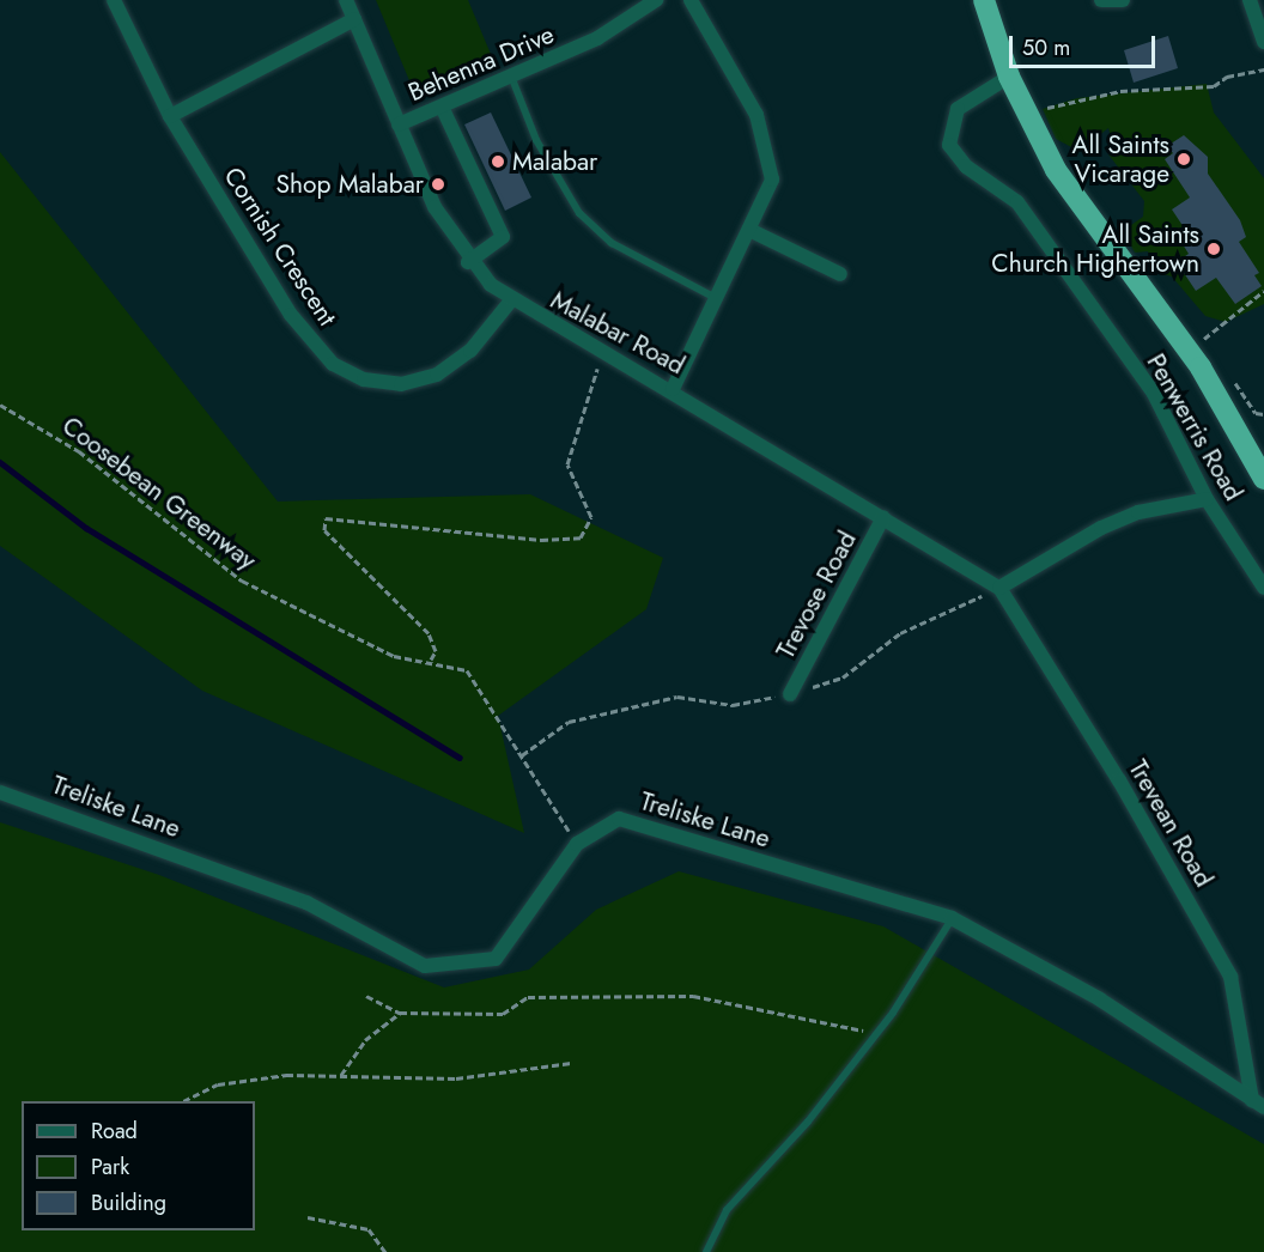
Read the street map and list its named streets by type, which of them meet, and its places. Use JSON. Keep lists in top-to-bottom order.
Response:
{
  "streets": {
    "street": [
      "Behenna Drive",
      "Cornish Crescent",
      "Malabar Road",
      "Penwerris Road",
      "Trevose Road",
      "Treliske Lane",
      "Trevean Road"
    ],
    "path": ["Coosebean Greenway"]
  },
  "crossings": [
    ["Behenna Drive", "Malabar Road"],
    ["Cornish Crescent", "Malabar Road"],
    ["Malabar Road", "Trevose Road"],
    ["Malabar Road", "Trevean Road"],
    ["Coosebean Greenway", "Treliske Lane"],
    ["Treliske Lane", "Trevean Road"]
  ],
  "places": [
    "All Saints Vicarage",
    "Malabar",
    "Shop Malabar",
    "All Saints Church Highertown"
  ],
  "legend": ["Road", "Park", "Building"],
  "scale_bar": "50 m"
}
